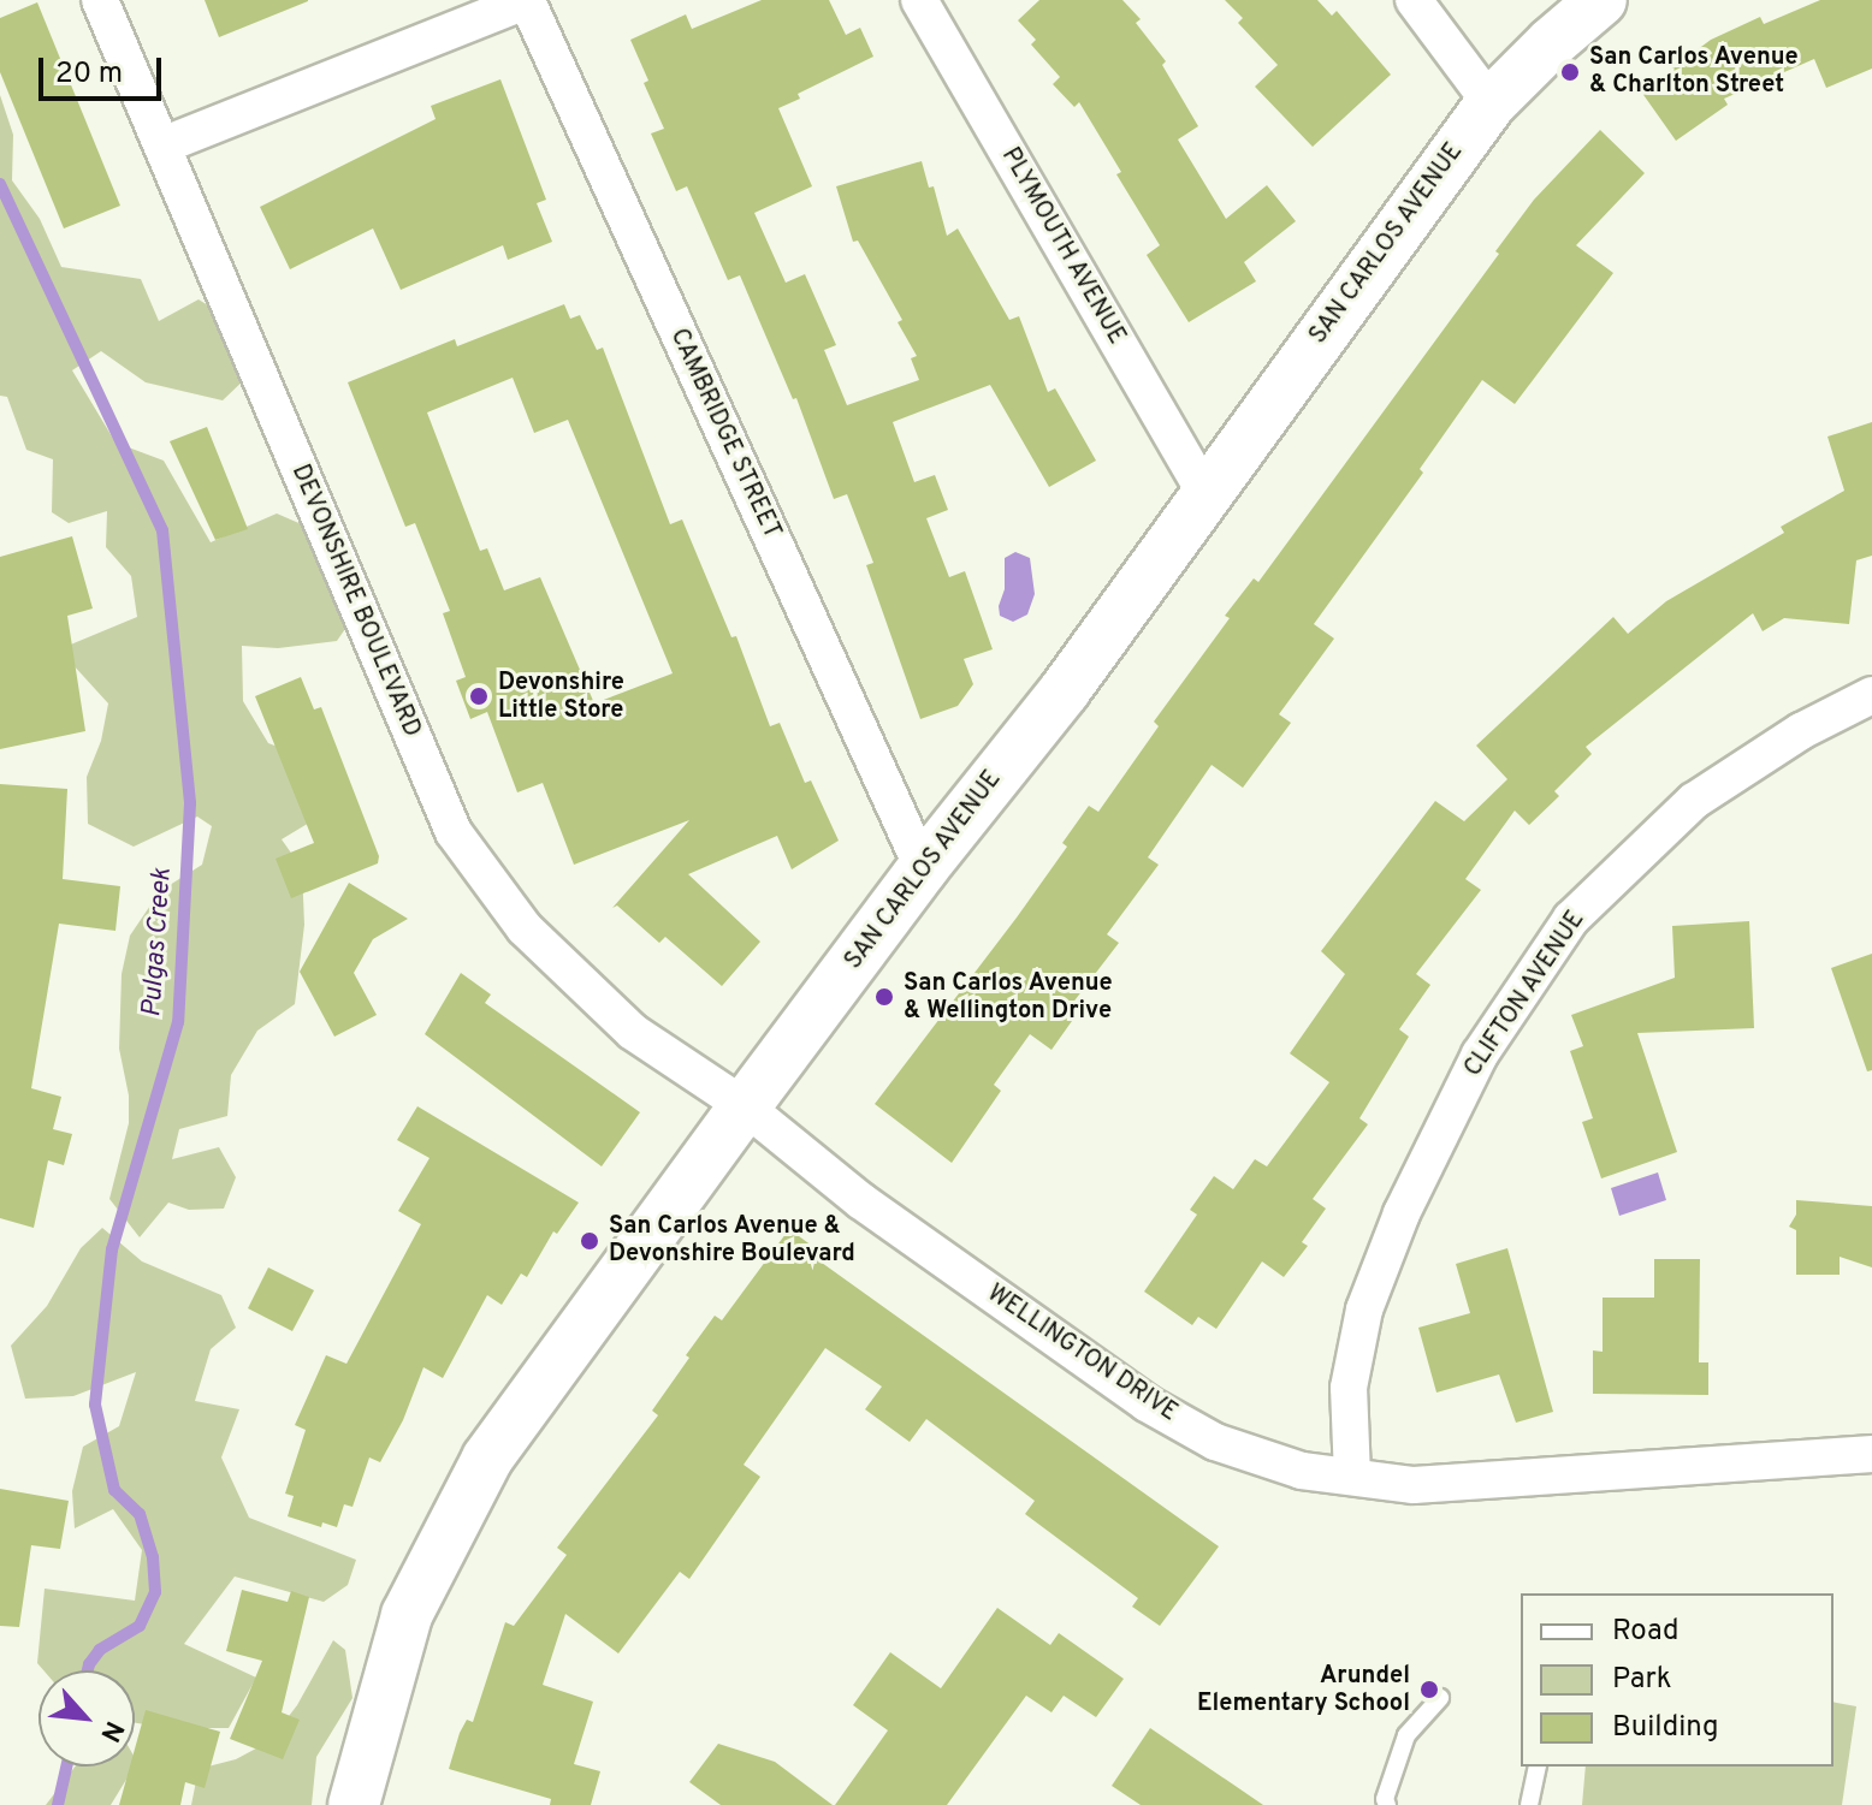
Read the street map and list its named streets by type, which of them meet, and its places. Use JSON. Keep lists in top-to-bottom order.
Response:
{
  "streets": {
    "main road": ["SAN CARLOS AVENUE"],
    "street": [
      "PLYMOUTH AVENUE",
      "CAMBRIDGE STREET",
      "DEVONSHIRE BOULEVARD",
      "CLIFTON AVENUE",
      "WELLINGTON DRIVE"
    ]
  },
  "crossings": [
    ["SAN CARLOS AVENUE", "PLYMOUTH AVENUE"],
    ["SAN CARLOS AVENUE", "CAMBRIDGE STREET"],
    ["SAN CARLOS AVENUE", "DEVONSHIRE BOULEVARD"],
    ["SAN CARLOS AVENUE", "WELLINGTON DRIVE"],
    ["DEVONSHIRE BOULEVARD", "WELLINGTON DRIVE"],
    ["CLIFTON AVENUE", "WELLINGTON DRIVE"]
  ],
  "water": ["Pulgas Creek"],
  "places": [
    "San Carlos Avenue & Charlton Street",
    "Devonshire Little Store",
    "San Carlos Avenue & Wellington Drive",
    "San Carlos Avenue & Devonshire Boulevard",
    "Arundel Elementary School"
  ],
  "legend": ["Road", "Park", "Building"],
  "scale_bar": "20 m",
  "north": "bottom right"
}
